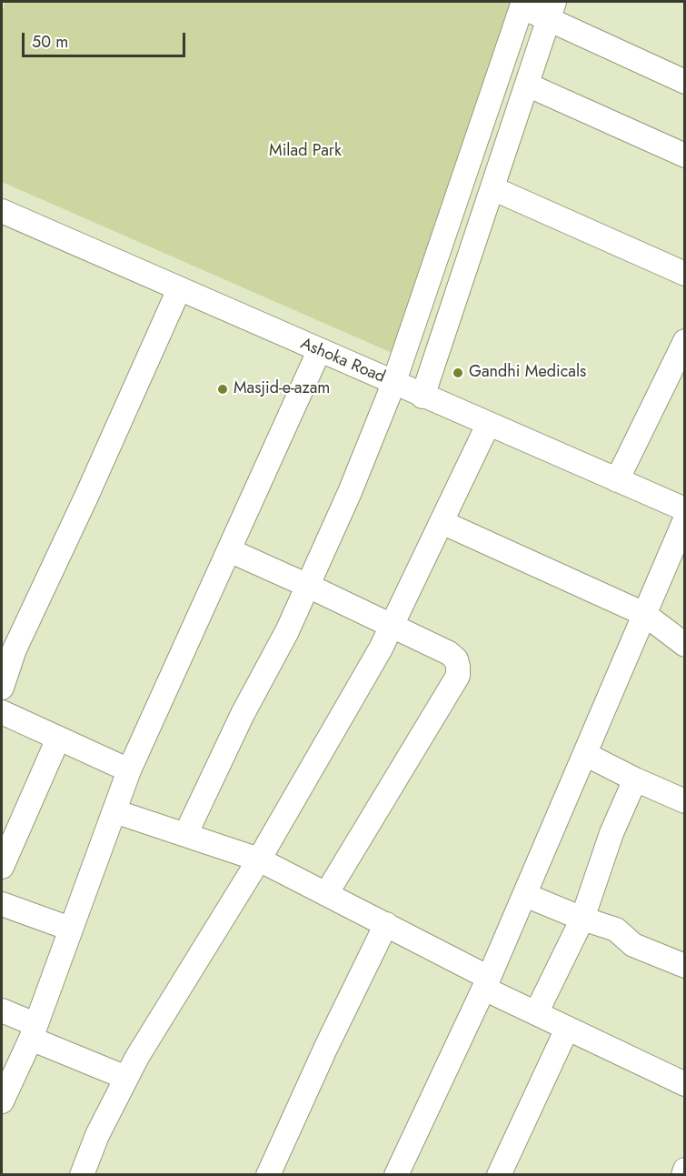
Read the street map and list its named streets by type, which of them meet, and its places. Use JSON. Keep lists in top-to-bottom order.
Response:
{
  "streets": {
    "street": ["Ashoka Road"]
  },
  "parks": ["Milad Park"],
  "places": ["Gandhi Medicals", "Masjid-e-azam"],
  "scale_bar": "50 m"
}
